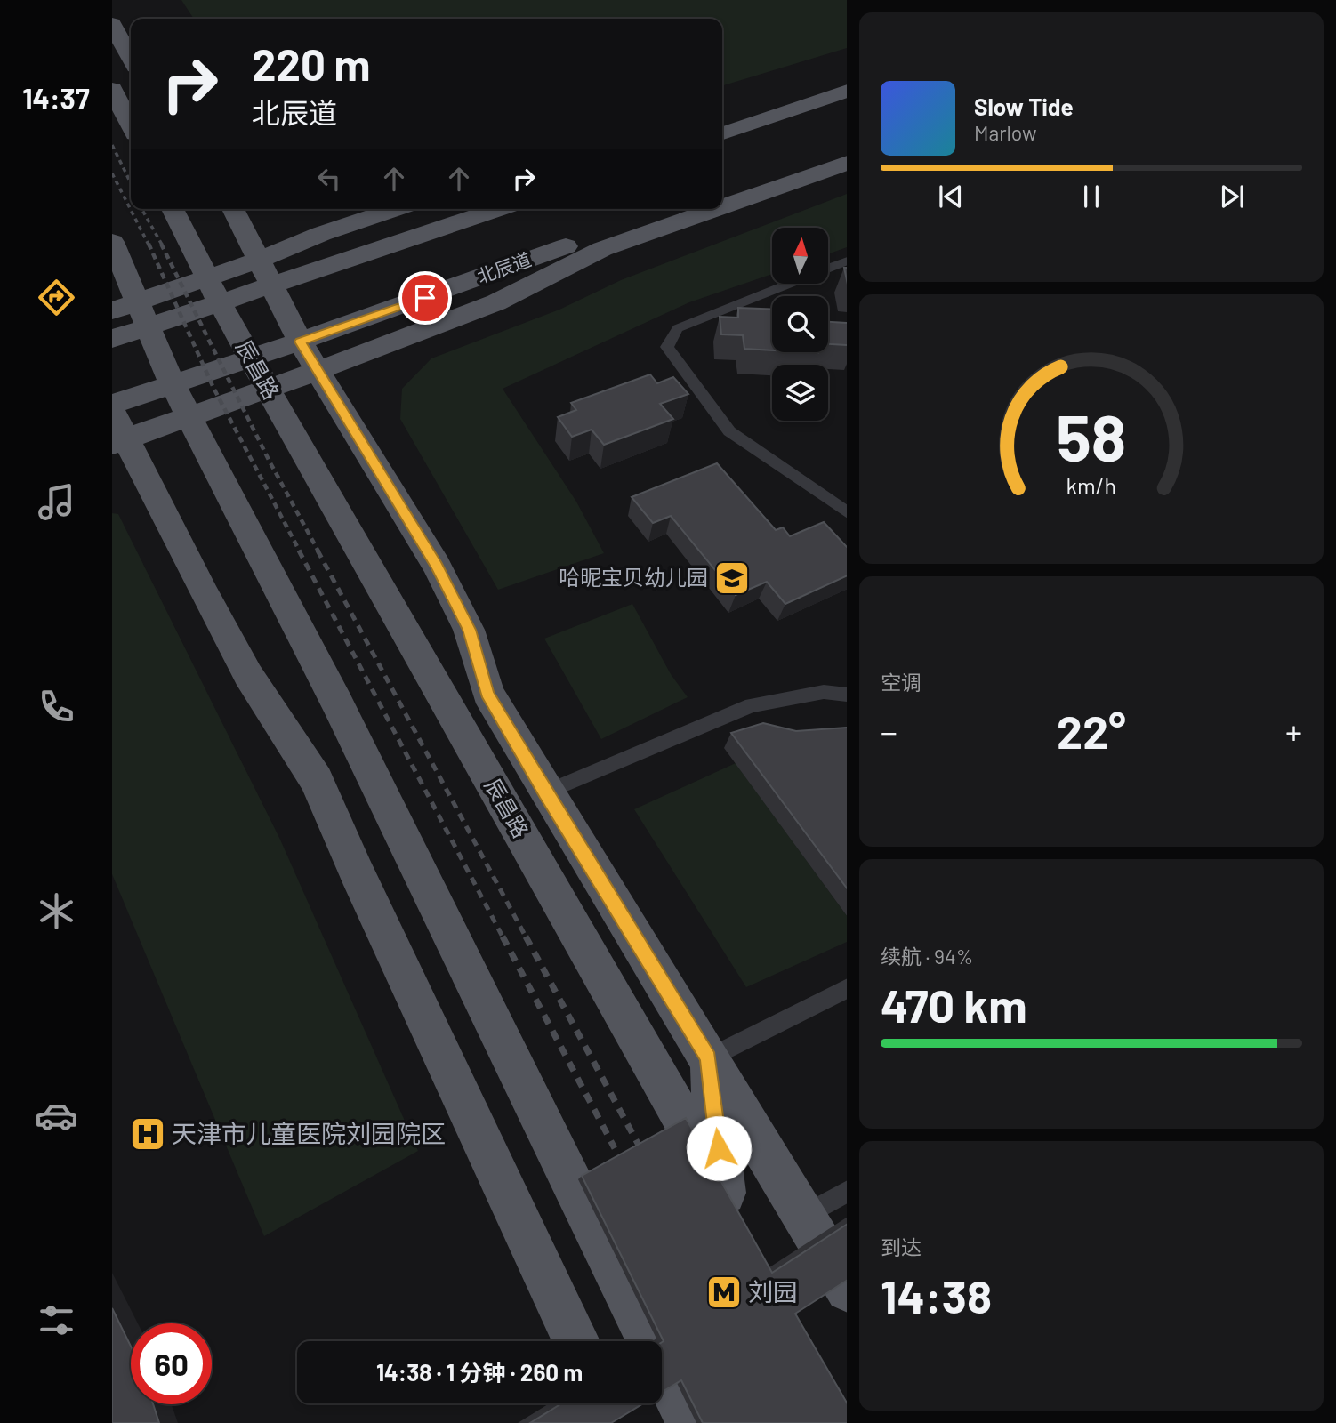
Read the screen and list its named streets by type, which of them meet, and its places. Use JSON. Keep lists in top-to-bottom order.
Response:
{
  "streets": {
    "main road": ["北辰道", "辰昌路"]
  },
  "crossings": [
    ["北辰道", "辰昌路"]
  ],
  "places": {
    "school or university": ["哈昵宝贝幼儿园"],
    "hospital": ["天津市儿童医院刘园院区"],
    "metro station": ["刘园"]
  },
  "north": "top",
  "page": {
    "tabs": "14:37",
    "turn": ["220 m", "北辰道"],
    "song": ["Slow Tide", "Marlow"],
    "tile": [
      "空调",
      ["续航 · 94%", "470 km"],
      ["到达", "14:38"]
    ],
    "heat": ["−", "22°", "+"],
    "limit": "60",
    "trip": "14:38 · 1 分钟 · 260 m",
    "gauge": ["58", "km/h"]
  }
}
